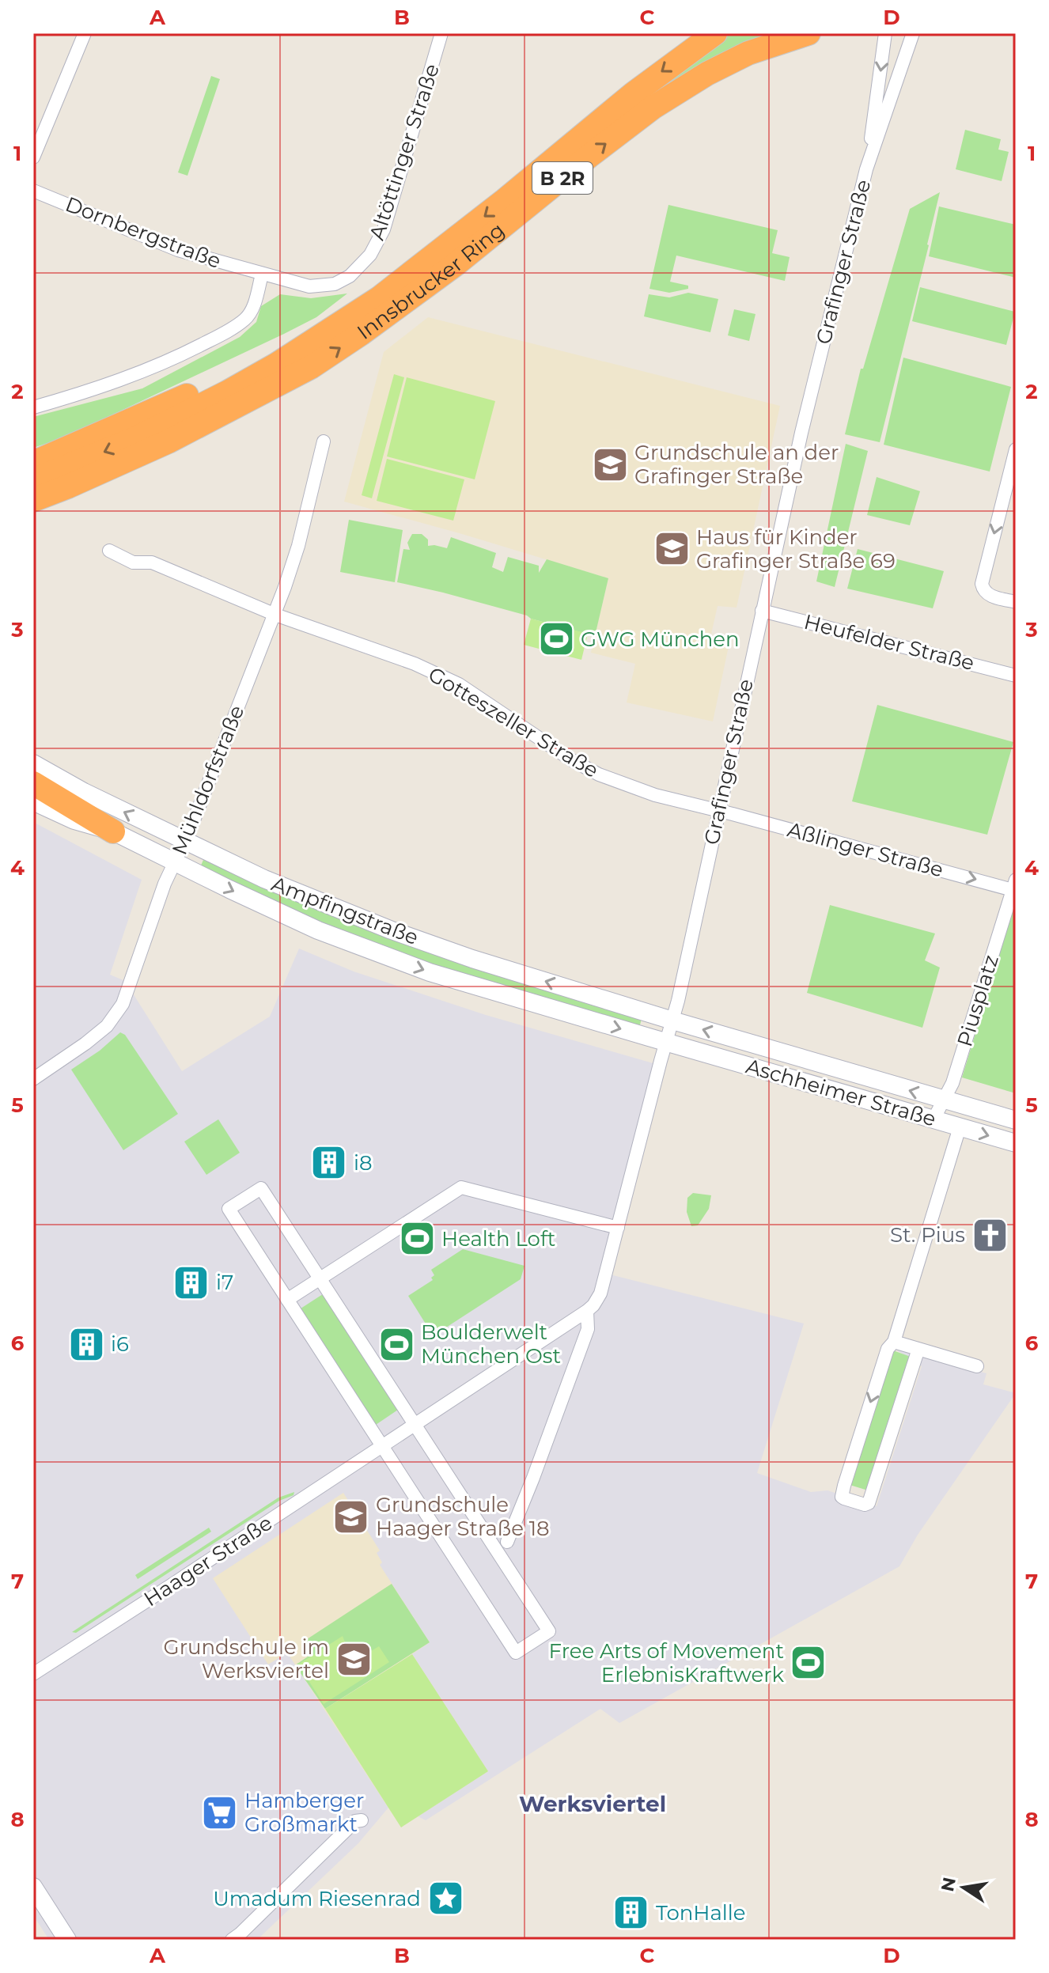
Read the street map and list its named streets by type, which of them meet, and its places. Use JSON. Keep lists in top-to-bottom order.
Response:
{
  "streets": {
    "highway": ["B 2R", "Innsbrucker Ring"],
    "main road": ["Ampfingstraße", "Aschheimer Straße"],
    "street": [
      "Altöttinger Straße",
      "Dornbergstraße",
      "Grafinger Straße",
      "Heufelder Straße",
      "Gotteszeller Straße",
      "Mühldorfstraße",
      "Aßlinger Straße",
      "Piusplatz",
      "Haager Straße"
    ]
  },
  "crossings": [
    ["Altöttinger Straße", "Dornbergstraße"],
    ["Grafinger Straße", "Heufelder Straße"],
    ["Grafinger Straße", "Gotteszeller Straße"],
    ["Grafinger Straße", "Aßlinger Straße"],
    ["Grafinger Straße", "Ampfingstraße"],
    ["Grafinger Straße", "Aschheimer Straße"],
    ["Grafinger Straße", "Haager Straße"],
    ["Gotteszeller Straße", "Mühldorfstraße"],
    ["Gotteszeller Straße", "Aßlinger Straße"],
    ["Mühldorfstraße", "Ampfingstraße"],
    ["Aßlinger Straße", "Piusplatz"],
    ["Ampfingstraße", "Aschheimer Straße"],
    ["Piusplatz", "Aschheimer Straße"]
  ],
  "one_way": ["Aßlinger Straße"],
  "districts": ["Werksviertel"],
  "places": {
    "school or university": [
      "Grundschule an der Grafinger Straße",
      "Haus für Kinder Grafinger Straße 69",
      "Grundschule Haager Straße 18",
      "Grundschule im Werksviertel"
    ],
    "sports": [
      "GWG München",
      "Health Loft",
      "Boulderwelt München Ost",
      "Free Arts of Movement ErlebnisKraftwerk"
    ],
    "building": [
      "i8",
      "i7",
      "i6",
      "TonHalle"
    ],
    "church": ["St. Pius"],
    "supermarket": ["Hamberger Großmarkt"],
    "place": ["Umadum Riesenrad"]
  },
  "north": "left",
  "grid": {
    "columns": [
      "A",
      "B",
      "C",
      "D"
    ],
    "rows": [
      "1",
      "2",
      "3",
      "4",
      "5",
      "6",
      "7",
      "8"
    ]
  }
}
